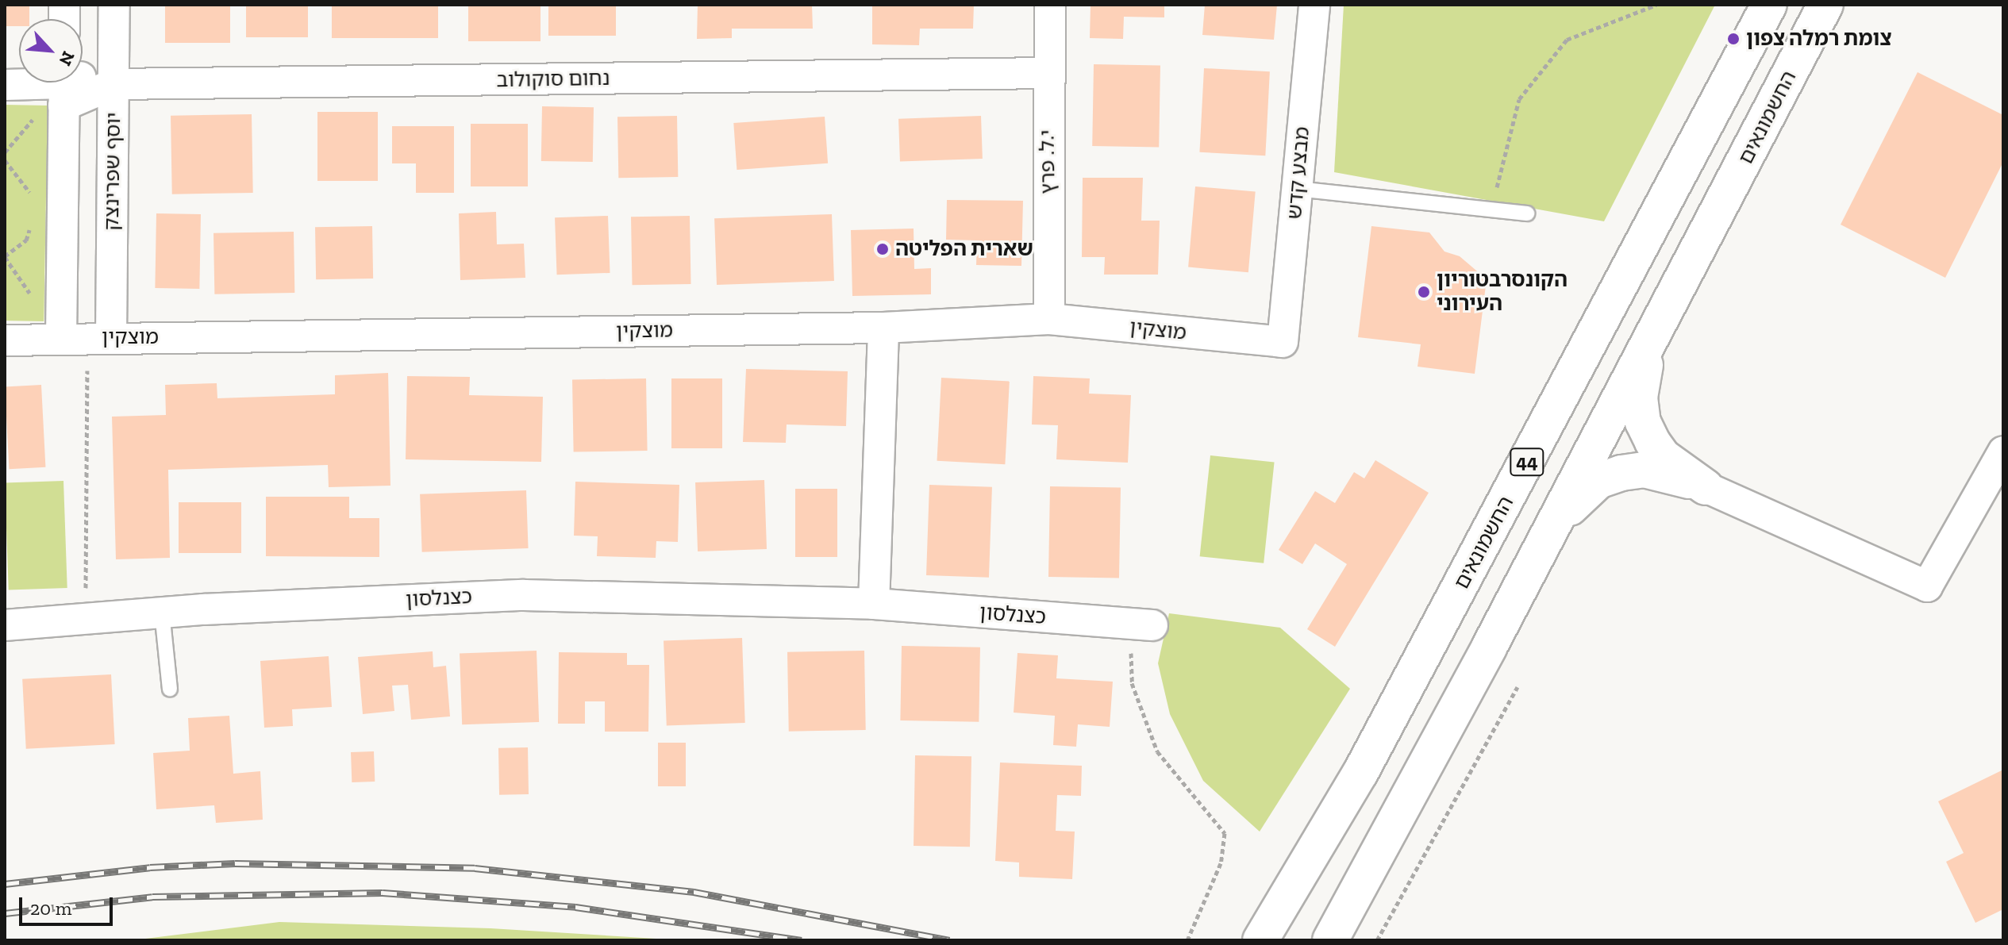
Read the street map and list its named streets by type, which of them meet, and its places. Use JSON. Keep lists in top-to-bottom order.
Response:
{
  "streets": {
    "highway": ["החשמונאים", "44"],
    "street": [
      "נחום סוקולוב",
      "י.ל. פרץ",
      "יוסף שפרינצק",
      "מבצע קדש",
      "מוצקין",
      "כצנלסון"
    ]
  },
  "crossings": [
    ["נחום סוקולוב", "י.ל. פרץ"],
    ["נחום סוקולוב", "יוסף שפרינצק"],
    ["י.ל. פרץ", "מוצקין"],
    ["יוסף שפרינצק", "מוצקין"],
    ["מבצע קדש", "מוצקין"]
  ],
  "places": ["צומת רמלה צפון", "שארית הפליטה", "הקונסרבטוריון העירוני"],
  "scale_bar": "20 m",
  "north": "bottom right"
}
